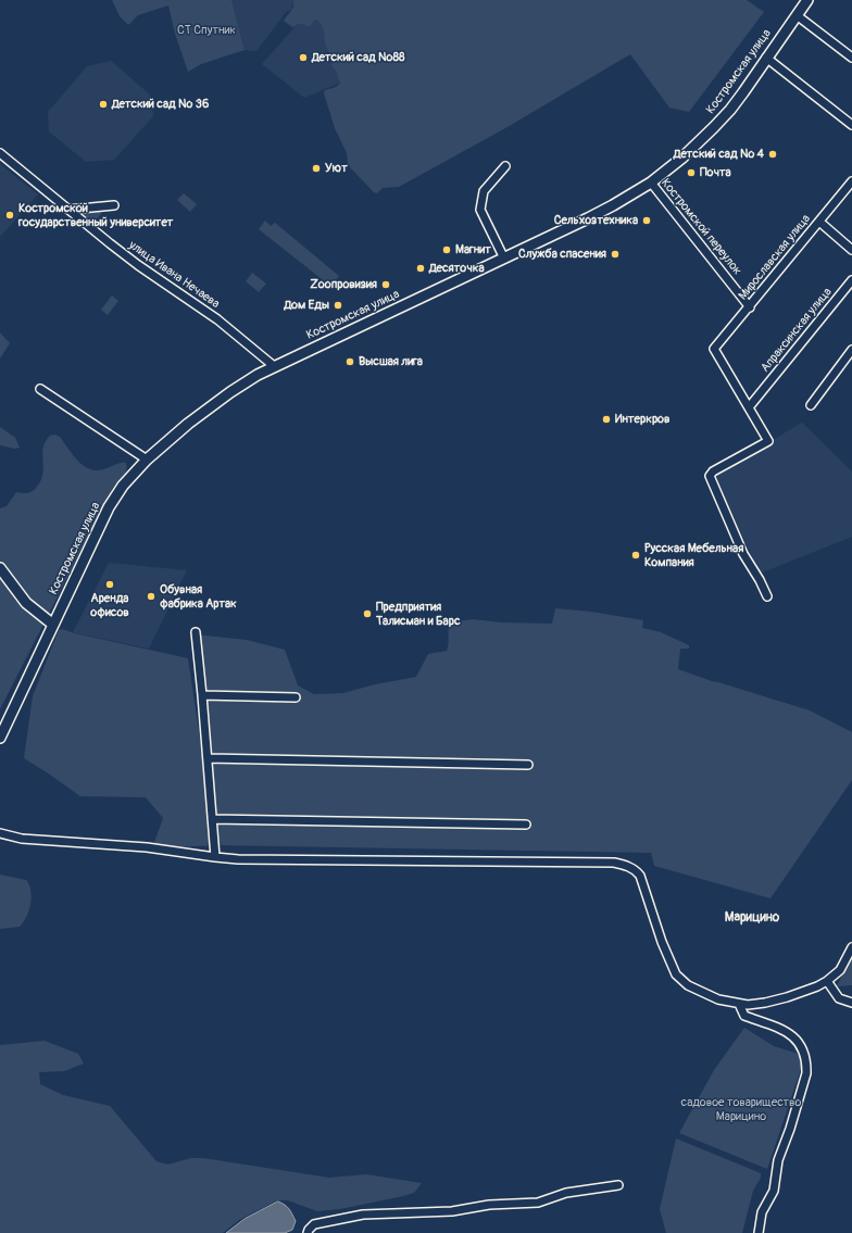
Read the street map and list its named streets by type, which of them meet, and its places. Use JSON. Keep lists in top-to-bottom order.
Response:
{
  "streets": {
    "main road": ["Костромская улица"],
    "street": [
      "Костромской переулок",
      "Мирославская улица",
      "улица Ивана Нечаева",
      "Апраксинская улица"
    ]
  },
  "crossings": [
    ["Костромская улица", "Костромской переулок"],
    ["Костромская улица", "улица Ивана Нечаева"],
    ["Костромской переулок", "Мирославская улица"],
    ["Мирославская улица", "Апраксинская улица"]
  ],
  "districts": ["Марицино"],
  "parks": ["СТ Спутник", "садовое товарищество Марицино"],
  "places": [
    "Детский сад №88",
    "Детский сад № 36",
    "Детский сад № 4",
    "Уют",
    "Почта",
    "Костромской государственный университет",
    "Сельхозтехника",
    "Магнит",
    "Служба спасения",
    "Десяточка",
    "Zоопровизия",
    "Дом Еды",
    "Высшая лига",
    "Интеркров",
    "Русская Мебельная Компания",
    "Аренда офисов",
    "Обувная фабрика Артак",
    "Предприятия Талисман и Барс"
  ]
}
